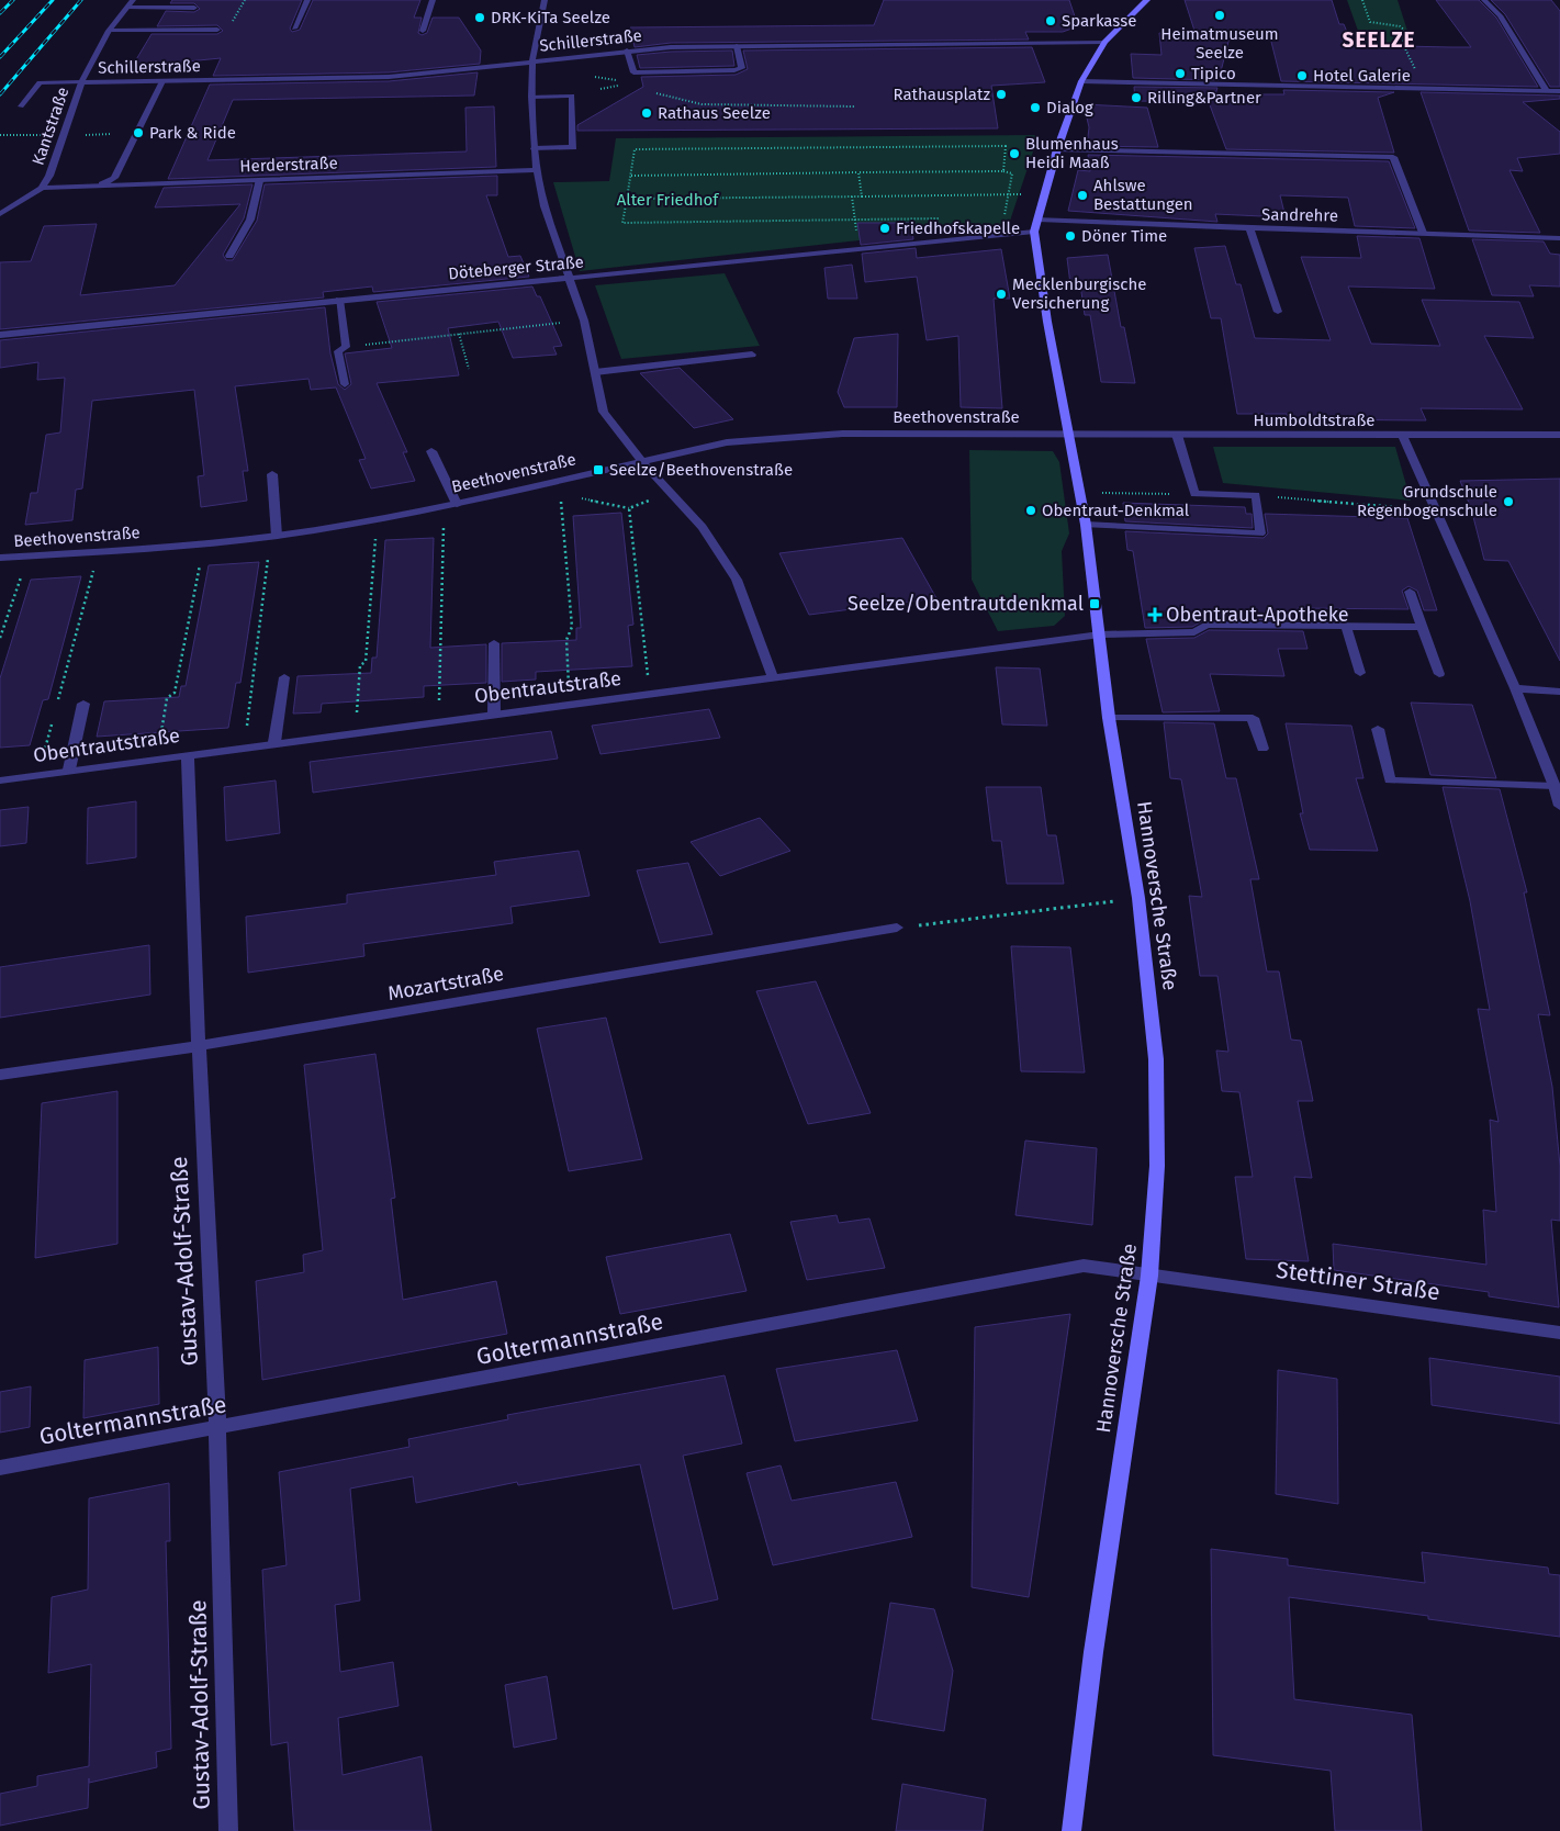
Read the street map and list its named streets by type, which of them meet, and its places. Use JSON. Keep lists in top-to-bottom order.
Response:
{
  "streets": {
    "street": [
      "Schillerstraße",
      "Kantstraße",
      "Herderstraße",
      "Sandrehre",
      "Döteberger Straße",
      "Beethovenstraße",
      "Humboldtstraße",
      "Obentrautstraße",
      "Hannoversche Straße",
      "Mozartstraße",
      "Gustav-Adolf-Straße",
      "Stettiner Straße",
      "Goltermannstraße"
    ]
  },
  "crossings": [
    ["Schillerstraße", "Kantstraße"],
    ["Kantstraße", "Herderstraße"],
    ["Döteberger Straße", "Hannoversche Straße"],
    ["Beethovenstraße", "Humboldtstraße"],
    ["Beethovenstraße", "Hannoversche Straße"],
    ["Humboldtstraße", "Hannoversche Straße"],
    ["Obentrautstraße", "Hannoversche Straße"],
    ["Obentrautstraße", "Gustav-Adolf-Straße"],
    ["Hannoversche Straße", "Stettiner Straße"],
    ["Hannoversche Straße", "Goltermannstraße"],
    ["Mozartstraße", "Gustav-Adolf-Straße"],
    ["Gustav-Adolf-Straße", "Goltermannstraße"],
    ["Stettiner Straße", "Goltermannstraße"]
  ],
  "districts": ["SEELZE"],
  "parks": ["Alter Friedhof"],
  "places": {
    "other": [
      "Heimatmuseum Seelze",
      "DRK-KiTa Seelze",
      "Sparkasse",
      "Tipico",
      "Hotel Galerie",
      "Rathausplatz",
      "Rilling&Partner",
      "Dialog",
      "Rathaus Seelze",
      "Park & Ride",
      "Blumenhaus Heidi Maaß",
      "Ahlswe Bestattungen",
      "Friedhofskapelle",
      "Döner Time",
      "Mecklenburgische Versicherung",
      "Grundschule Regenbogenschule",
      "Obentraut-Denkmal"
    ],
    "transit": ["Seelze/Beethovenstraße", "Seelze/Obentrautdenkmal"],
    "health": ["Obentraut-Apotheke"]
  }
}
